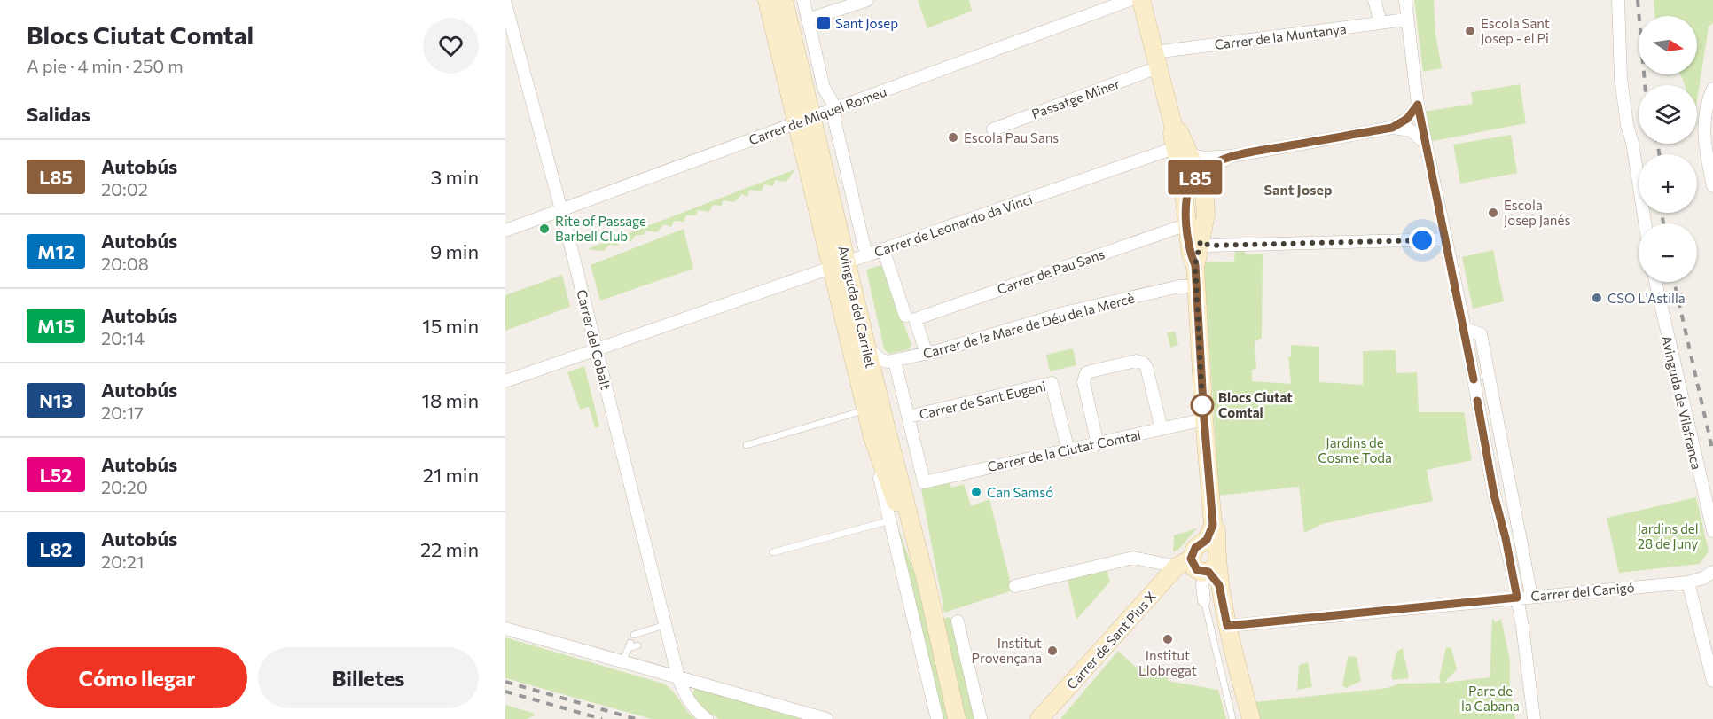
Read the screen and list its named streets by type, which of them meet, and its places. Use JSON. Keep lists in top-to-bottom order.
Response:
{
  "streets": {
    "main road": ["Avinguda del Carrilet", "Carrer de Sant Pius X"],
    "street": [
      "Carrer de la Muntanya",
      "Passatge Miner",
      "Carrer de Miquel Romeu",
      "Carrer de Leonardo da Vinci",
      "Carrer de Pau Sans",
      "Carrer de la Mare de Déu de la Mercè",
      "Carrer del Cobalt",
      "Carrer de Sant Eugeni",
      "Avinguda de Vilafranca",
      "Carrer de la Ciutat Comtal",
      "Carrer del Canigó"
    ]
  },
  "crossings": [
    ["Carrer de la Muntanya", "Passatge Miner"],
    ["Carrer de Miquel Romeu", "Avinguda del Carrilet"],
    ["Carrer de Miquel Romeu", "Carrer del Cobalt"],
    ["Carrer de Leonardo da Vinci", "Avinguda del Carrilet"],
    ["Carrer de Leonardo da Vinci", "Carrer del Cobalt"],
    ["Avinguda del Carrilet", "Carrer de la Mare de Déu de la Mercè"],
    ["Avinguda del Carrilet", "Carrer de Sant Eugeni"],
    ["Avinguda del Carrilet", "Carrer de la Ciutat Comtal"],
    ["Carrer de Sant Eugeni", "Carrer de la Ciutat Comtal"],
    ["Carrer de la Ciutat Comtal", "Carrer de Sant Pius X"]
  ],
  "districts": ["Sant Josep"],
  "parks": ["Jardins de Cosme Toda", "Jardins del 28 de Juny", "Parc de la Cabana"],
  "places": {
    "transit": ["Sant Josep"],
    "other": [
      "Escola Sant Josep - el Pi",
      "Escola Pau Sans",
      "Escola Josep Janés",
      "Rite of Passage Barbell Club",
      "CSO L'Astilla",
      "Blocs Ciutat Comtal",
      "Can Samsó",
      "Institut Llobregat",
      "Institut Provençana"
    ]
  },
  "lines": ["bus line L85"],
  "north": "right",
  "page": {
    "heading": [
      ["Blocs Ciutat Comtal", "A pie · 4 min · 250 m"],
      "Salidas"
    ],
    "on_map": "L85",
    "map_buttons": ["+", "−"],
    "list": [
      {
        "mark": "L85",
        "name": "Autobús",
        "note": "20:02",
        "value": "3 min"
      },
      {
        "mark": "M12",
        "name": "Autobús",
        "note": "20:08",
        "value": "9 min"
      },
      {
        "mark": "M15",
        "name": "Autobús",
        "note": "20:14",
        "value": "15 min"
      },
      {
        "mark": "N13",
        "name": "Autobús",
        "note": "20:17",
        "value": "18 min"
      },
      {
        "mark": "L52",
        "name": "Autobús",
        "note": "20:20",
        "value": "21 min"
      },
      {
        "mark": "L82",
        "name": "Autobús",
        "note": "20:21",
        "value": "22 min"
      }
    ],
    "buttons": ["Cómo llegar", "Billetes"]
  }
}
